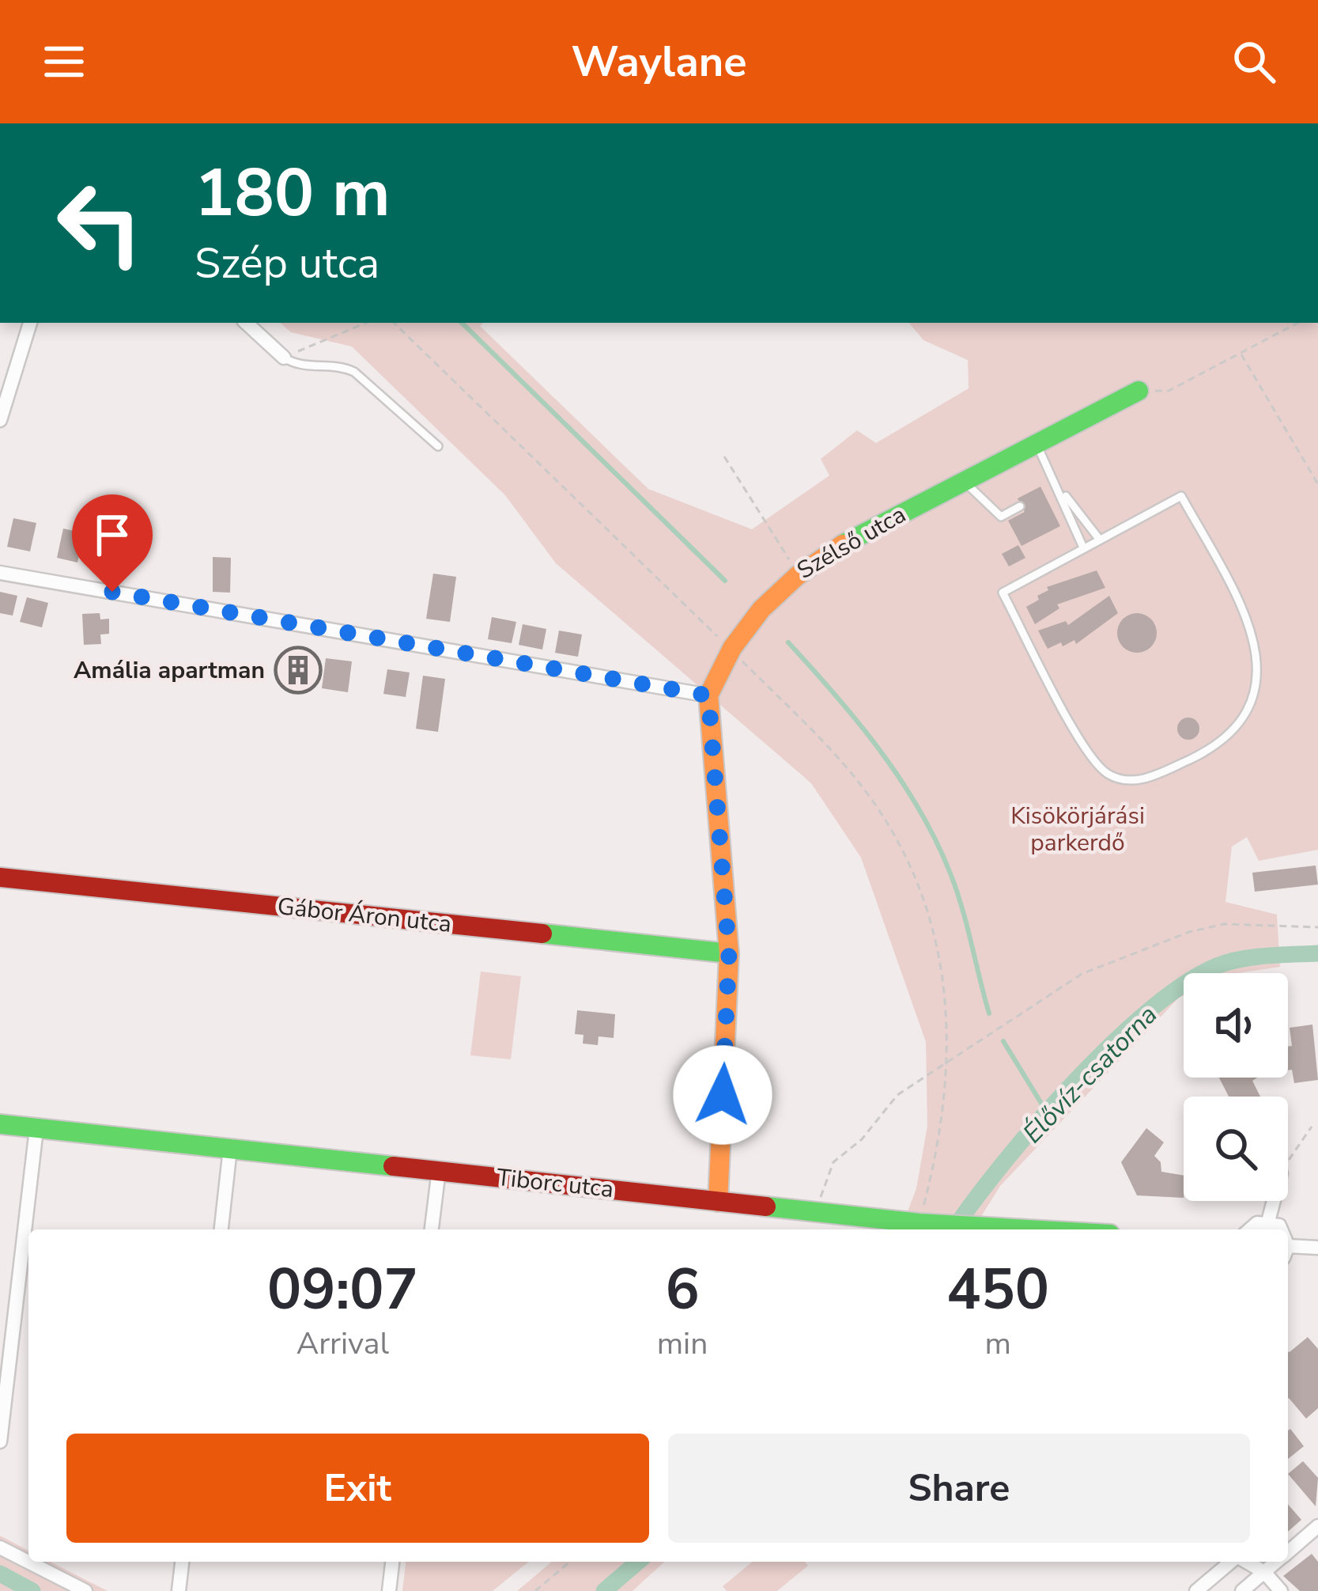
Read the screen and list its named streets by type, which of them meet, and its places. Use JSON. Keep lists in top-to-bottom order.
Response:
{
  "streets": {
    "street": ["Szélső utca", "Gábor Áron utca", "Tiborc utca"]
  },
  "crossings": [
    ["Szélső utca", "Gábor Áron utca"],
    ["Szélső utca", "Tiborc utca"]
  ],
  "water": ["Élővíz-csatorna"],
  "parks": ["Kisökörjárási parkerdő"],
  "places": {
    "building": ["Amália apartman"]
  },
  "page": {
    "header": "Waylane",
    "turn": ["180 m", "Szép utca"],
    "eta": [
      "09:07",
      "Arrival",
      "6",
      "min",
      "450",
      "m"
    ],
    "buttons": ["Exit", "Share"]
  }
}
